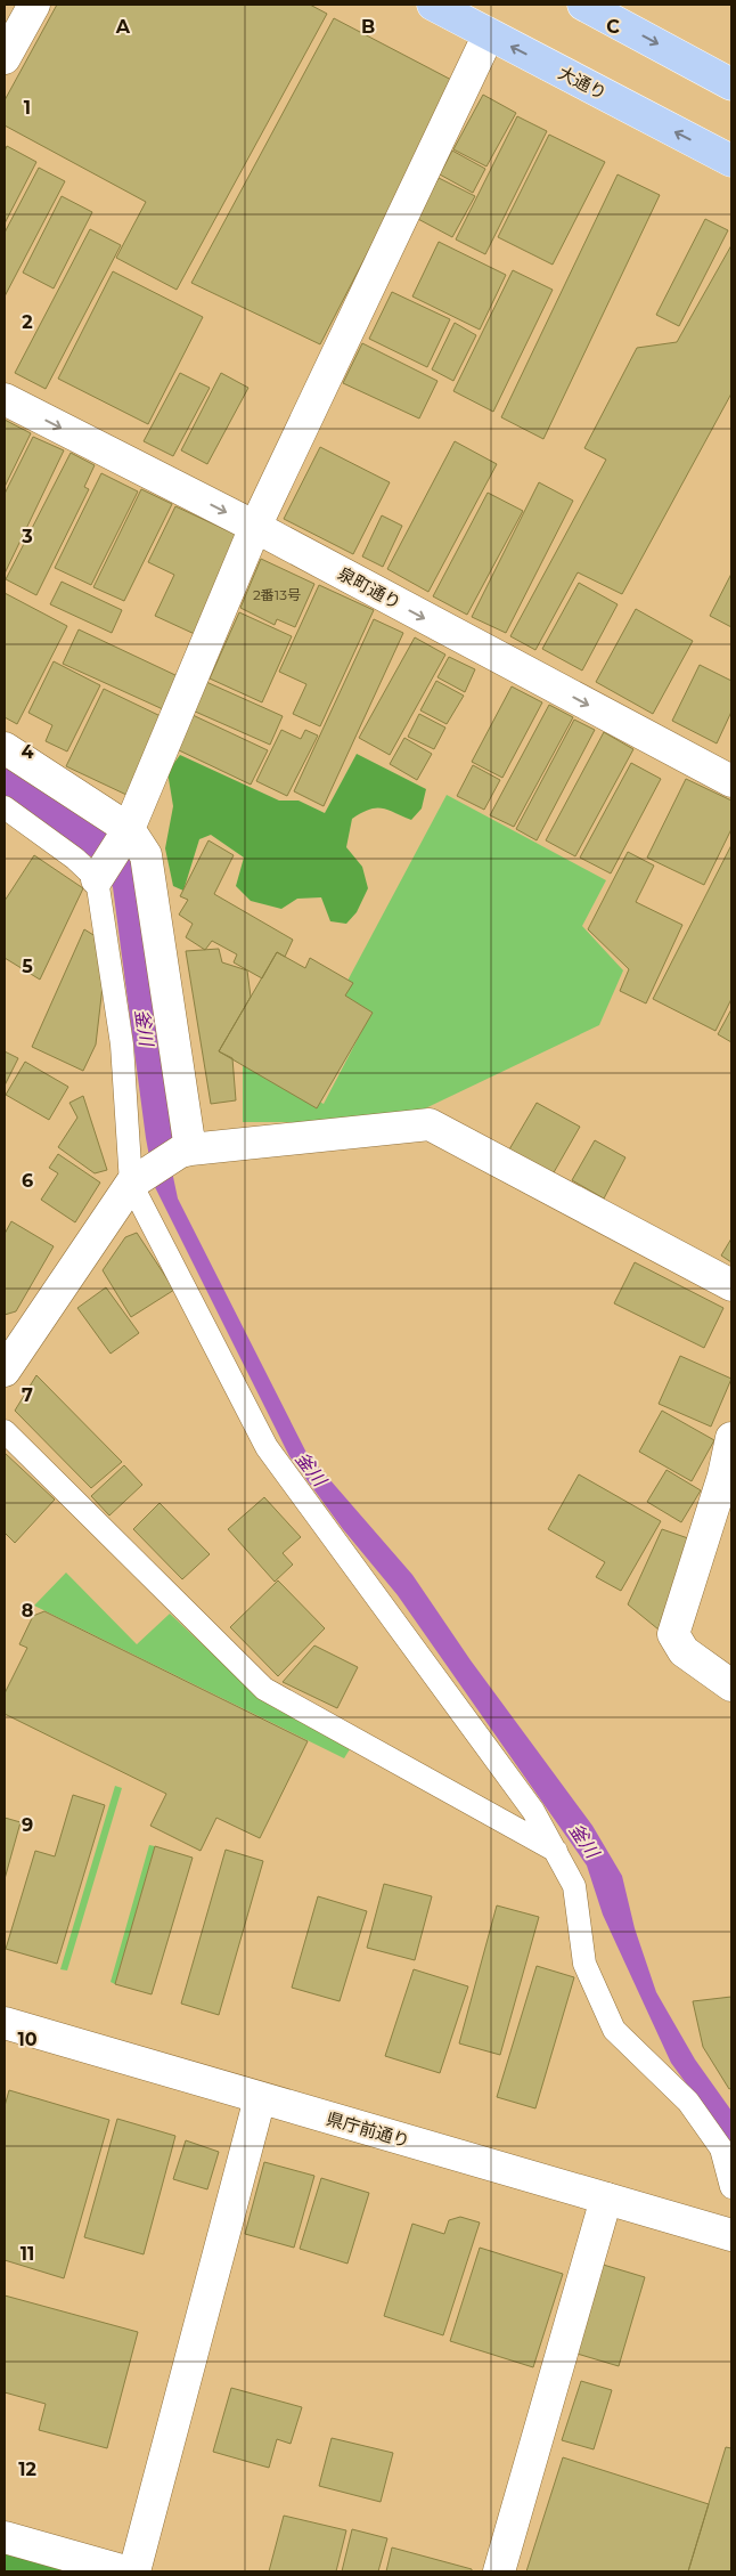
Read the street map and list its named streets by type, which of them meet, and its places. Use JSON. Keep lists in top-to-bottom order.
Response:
{
  "streets": {
    "main road": ["大通り"],
    "street": ["泉町通り", "県庁前通り"]
  },
  "one_way": ["泉町通り"],
  "water": ["釜川"],
  "house_numbers": ["2番13号"],
  "grid": {
    "columns": ["A", "B", "C"],
    "rows": [
      "1",
      "2",
      "3",
      "4",
      "5",
      "6",
      "7",
      "8",
      "9",
      "10",
      "11",
      "12"
    ]
  }
}
